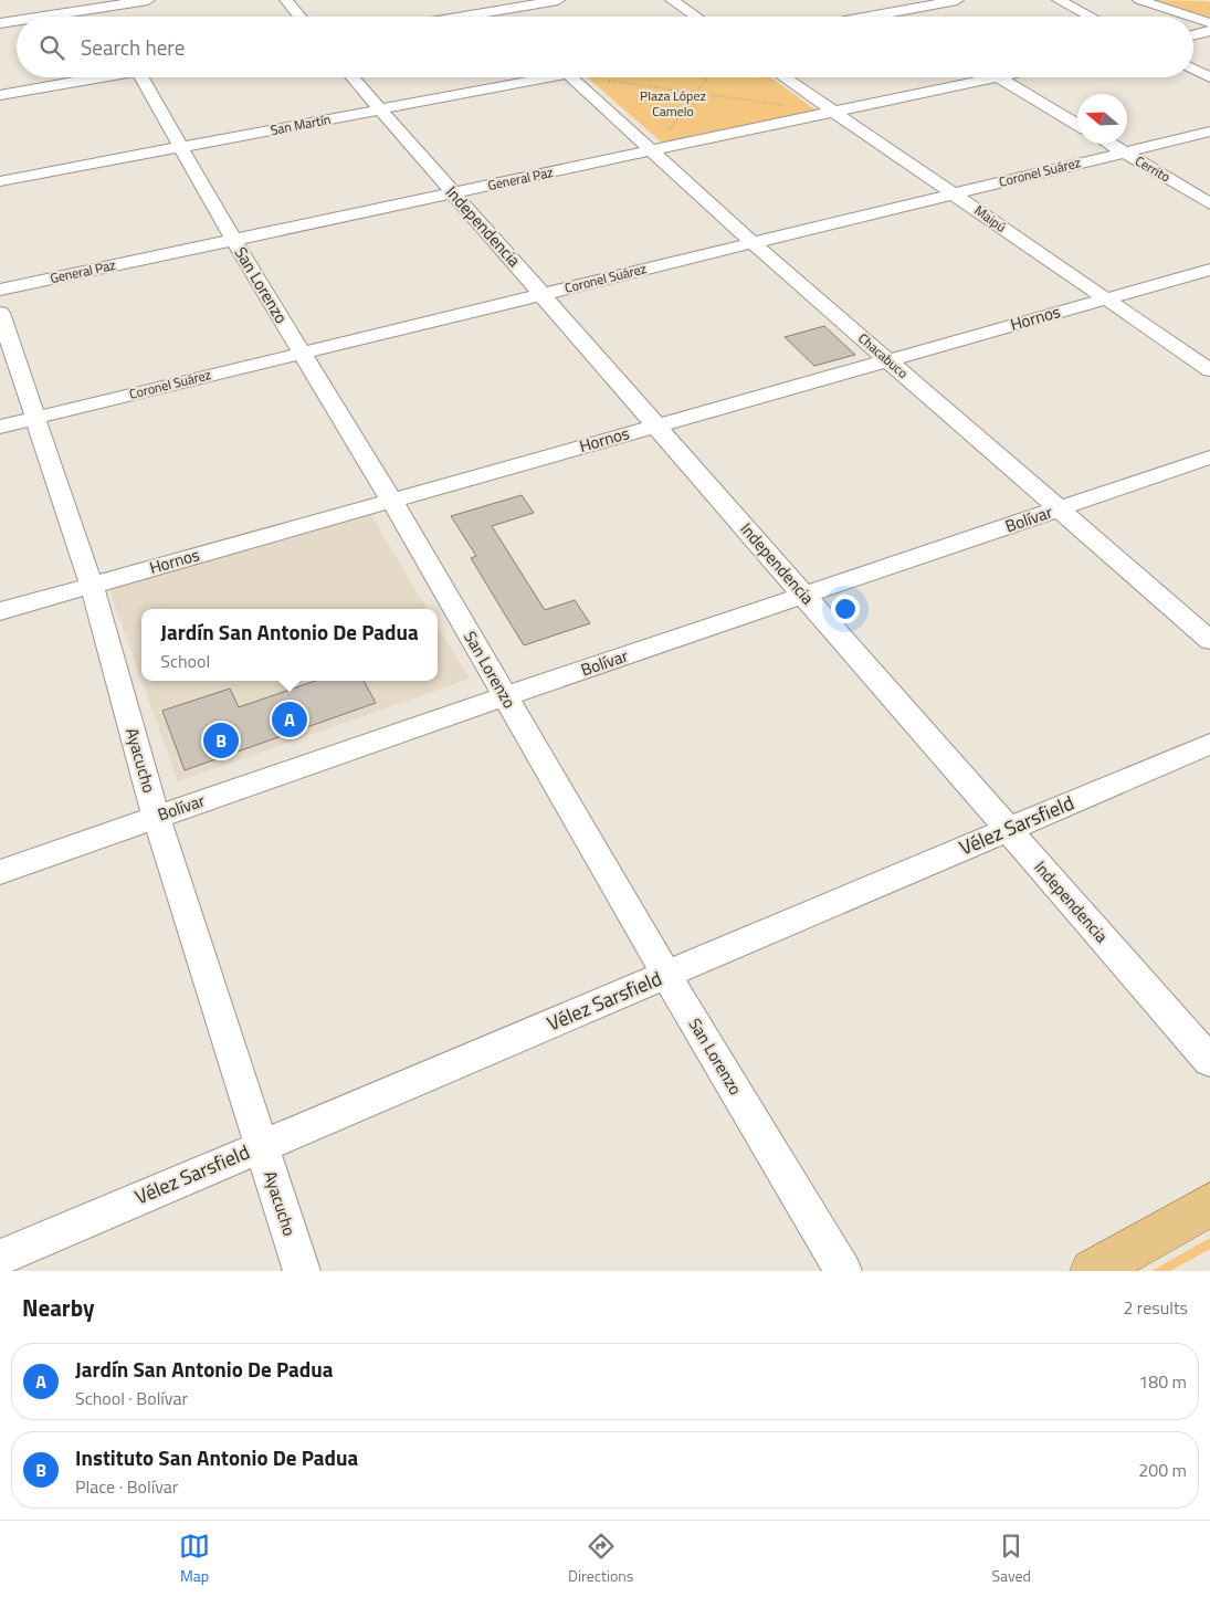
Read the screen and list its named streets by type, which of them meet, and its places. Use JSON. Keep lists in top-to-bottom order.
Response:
{
  "streets": {
    "street": [
      "San Martín",
      "Cerrito",
      "Coronel Suárez",
      "General Paz",
      "Maipú",
      "Independencia",
      "San Lorenzo",
      "Hornos",
      "Chacabuco",
      "Bolívar",
      "Ayacucho",
      "Vélez Sarsfield"
    ]
  },
  "crossings": [
    ["San Martín", "Independencia"],
    ["San Martín", "San Lorenzo"],
    ["Cerrito", "Coronel Suárez"],
    ["Coronel Suárez", "Maipú"],
    ["Coronel Suárez", "Independencia"],
    ["Coronel Suárez", "San Lorenzo"],
    ["Coronel Suárez", "Chacabuco"],
    ["Coronel Suárez", "Ayacucho"],
    ["General Paz", "Maipú"],
    ["General Paz", "Independencia"],
    ["General Paz", "San Lorenzo"],
    ["General Paz", "Chacabuco"],
    ["Maipú", "Hornos"],
    ["Independencia", "Hornos"],
    ["Independencia", "Bolívar"],
    ["Independencia", "Vélez Sarsfield"],
    ["San Lorenzo", "Hornos"],
    ["San Lorenzo", "Bolívar"],
    ["San Lorenzo", "Vélez Sarsfield"],
    ["Hornos", "Chacabuco"],
    ["Hornos", "Ayacucho"],
    ["Chacabuco", "Bolívar"],
    ["Bolívar", "Ayacucho"],
    ["Ayacucho", "Vélez Sarsfield"]
  ],
  "parks": ["Plaza López Camelo"],
  "north": "left",
  "page": {
    "search": "Search here",
    "popup": ["Jardín San Antonio De Padua", "School"],
    "pins": ["A", "B"],
    "heading": ["Nearby", "2 results"],
    "list": [
      {
        "mark": "A",
        "name": "Jardín San Antonio De Padua",
        "note": "School · Bolívar",
        "value": "180 m"
      },
      {
        "mark": "B",
        "name": "Instituto San Antonio De Padua",
        "note": "Place · Bolívar",
        "value": "200 m"
      }
    ],
    "nav": ["Map", "Directions", "Saved"]
  }
}
